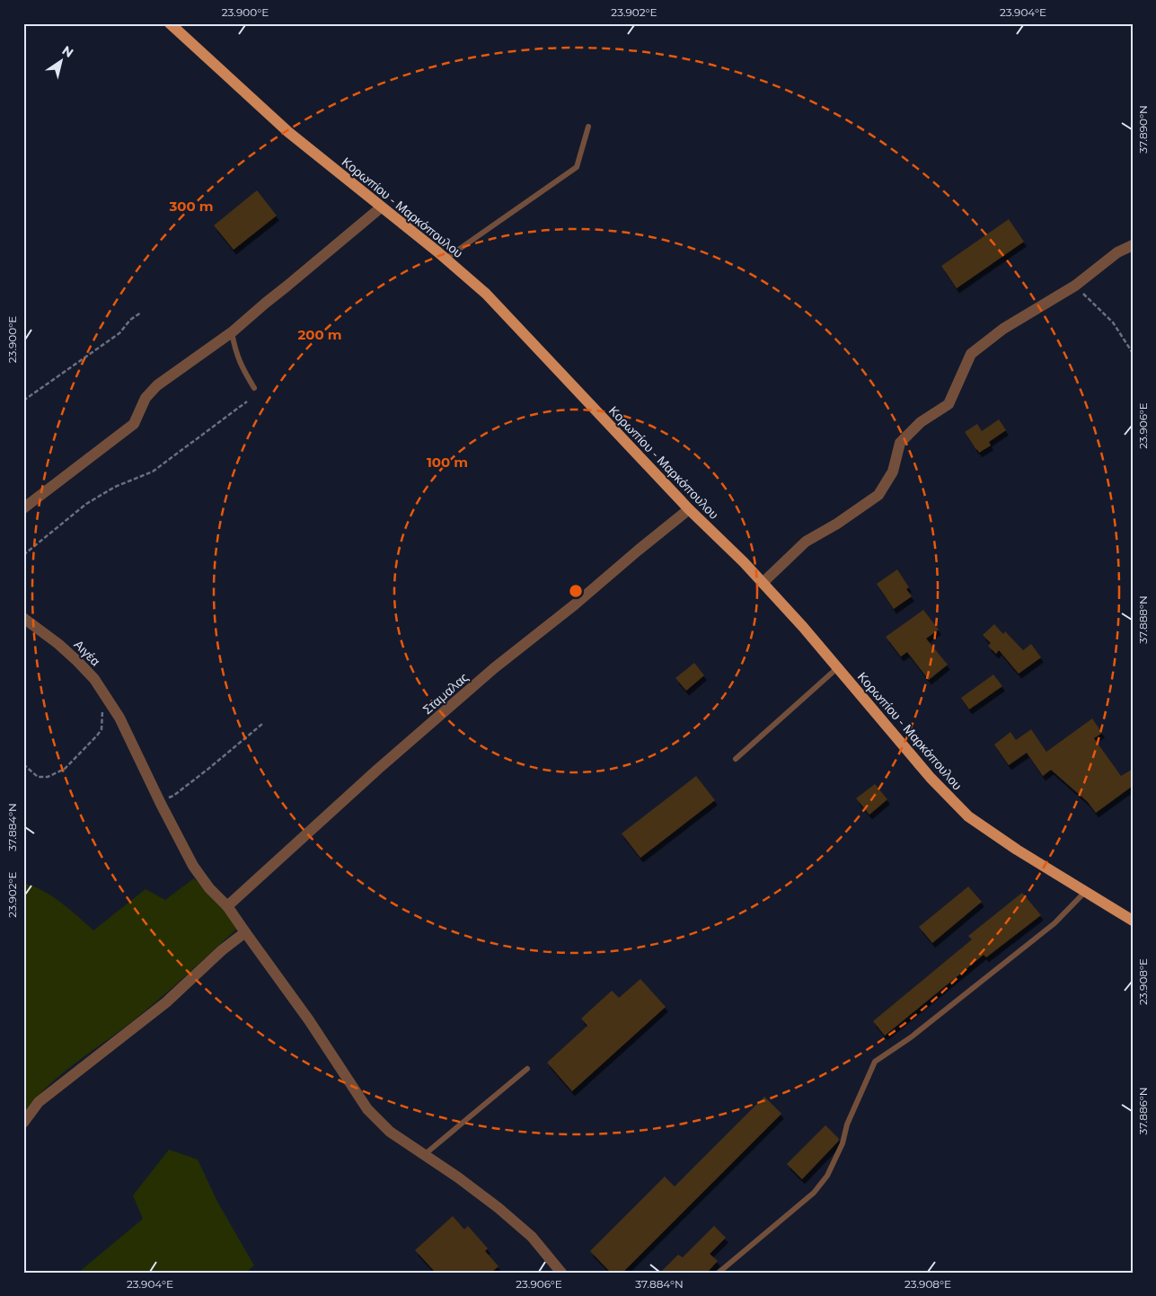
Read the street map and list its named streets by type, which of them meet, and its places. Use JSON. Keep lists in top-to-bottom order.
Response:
{
  "streets": {
    "main road": ["Κορωπίου - Μαρκόπουλου"],
    "street": ["Αιγέα", "Σταμαλας"]
  },
  "crossings": [
    ["Κορωπίου - Μαρκόπουλου", "Σταμαλας"],
    ["Αιγέα", "Σταμαλας"]
  ],
  "north": "top right",
  "coordinates": [
    "23.900°E",
    "23.902°E",
    "23.904°E",
    "37.890°N",
    "23.906°E",
    "37.888°N",
    "37.884°N",
    "23.908°E",
    "37.886°N"
  ],
  "rings": ["300 m", "200 m", "100 m"]
}
